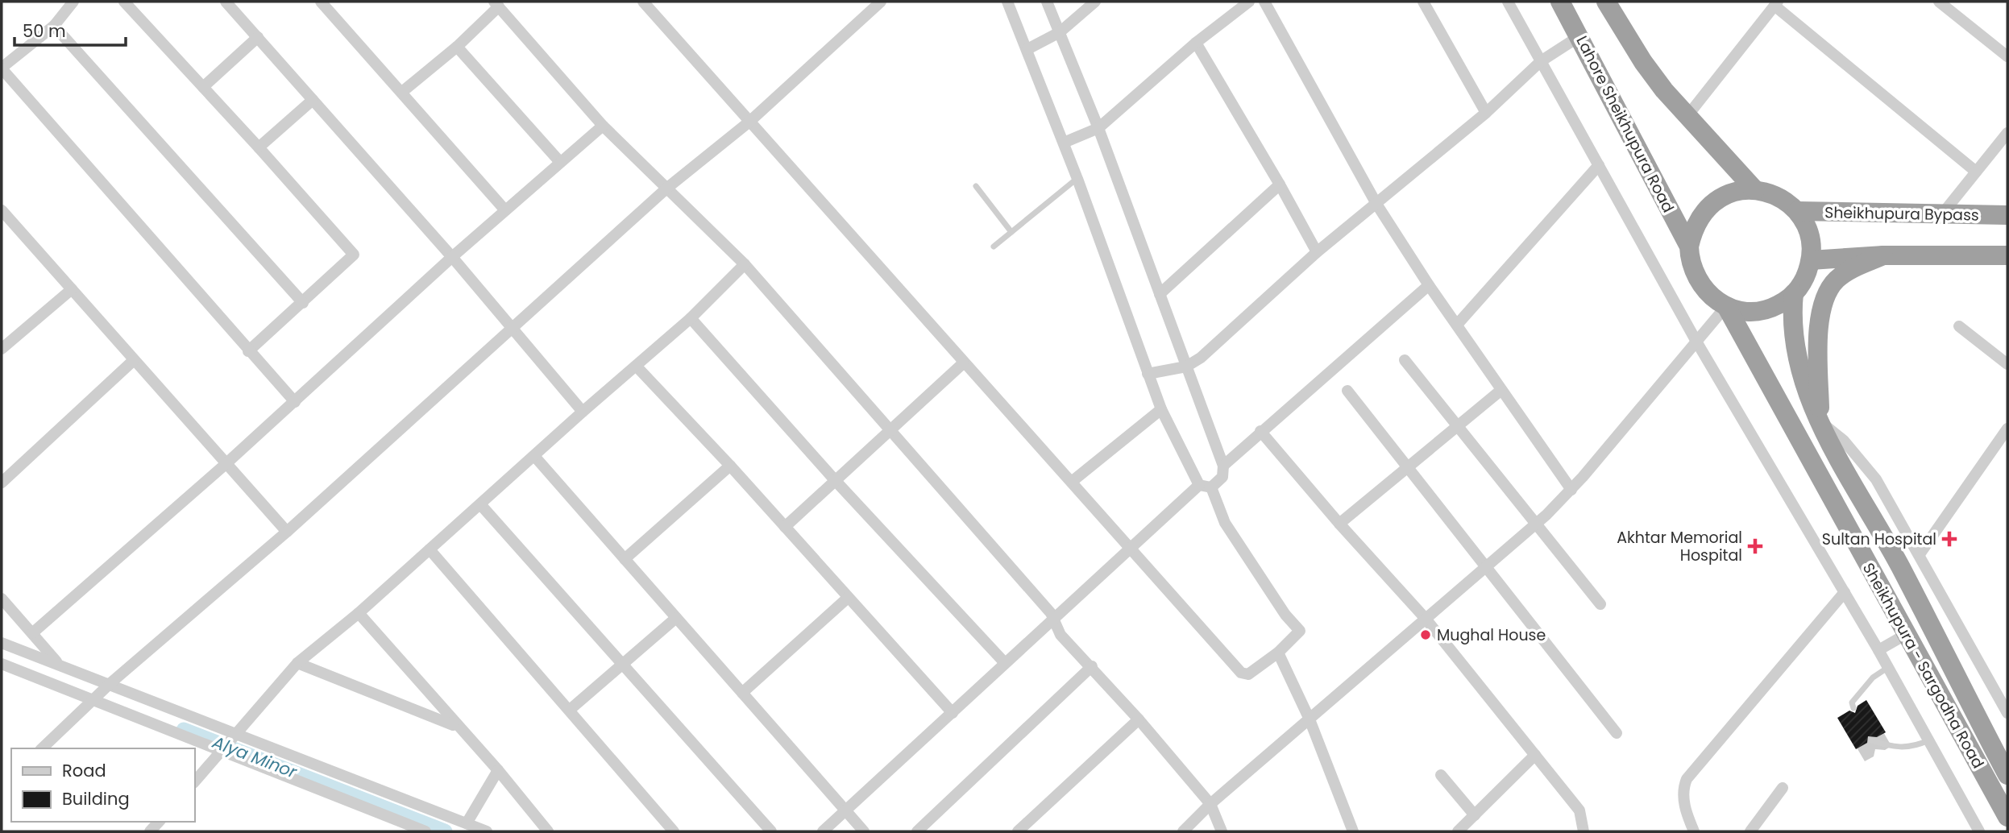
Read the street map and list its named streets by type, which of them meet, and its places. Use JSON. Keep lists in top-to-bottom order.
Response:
{
  "streets": {
    "highway": ["Lahore Sheikhupura Road", "Sheikhupura Bypass", "Sheikhupura - Sargodha Road"]
  },
  "crossings": [
    ["Lahore Sheikhupura Road", "Sheikhupura Bypass"],
    ["Lahore Sheikhupura Road", "Sheikhupura - Sargodha Road"],
    ["Sheikhupura Bypass", "Sheikhupura - Sargodha Road"]
  ],
  "water": ["Alya Minor"],
  "places": {
    "health": ["Sultan Hospital", "Akhtar Memorial Hospital"],
    "other": ["Mughal House"]
  },
  "legend": ["Road", "Building"],
  "scale_bar": "50 m"
}
